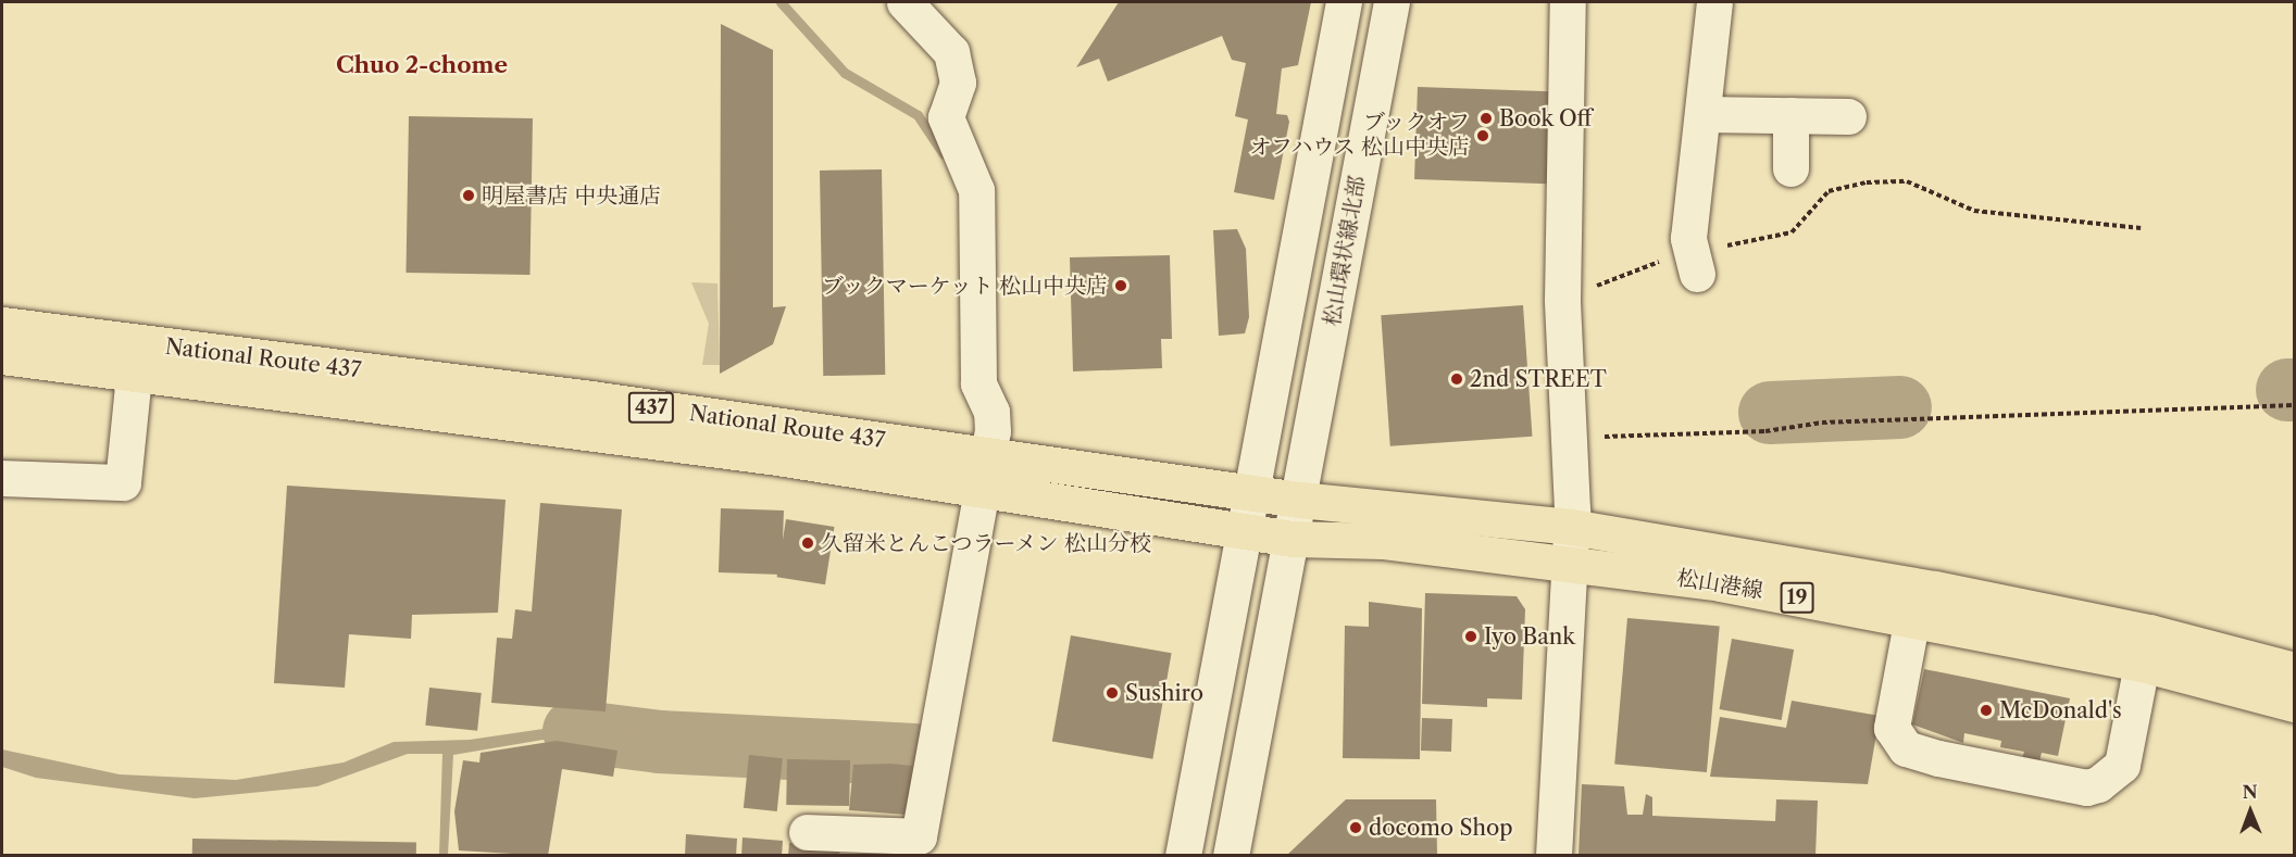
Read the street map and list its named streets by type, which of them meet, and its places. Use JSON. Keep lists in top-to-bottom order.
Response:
{
  "streets": {
    "main road": [
      "National Route 437",
      "437",
      "松山港線",
      "19"
    ],
    "street": ["松山環状線北部"]
  },
  "crossings": [
    ["松山環状線北部", "National Route 437"],
    ["松山環状線北部", "松山港線"],
    ["National Route 437", "松山港線"]
  ],
  "districts": ["Chuo 2-chome"],
  "places": [
    "Book Off",
    "ブックオフ オフハウス 松山中央店",
    "明屋書店 中央通店",
    "ブックマーケット 松山中央店",
    "2nd STREET",
    "久留米とんこつラーメン 松山分校",
    "Iyo Bank",
    "Sushiro",
    "McDonald's",
    "docomo Shop"
  ],
  "north": "top"
}
